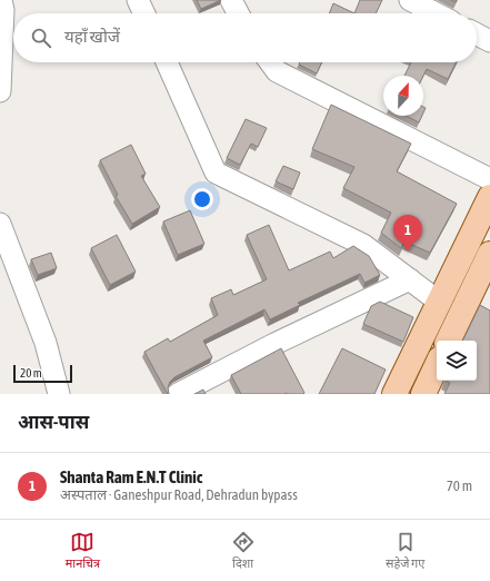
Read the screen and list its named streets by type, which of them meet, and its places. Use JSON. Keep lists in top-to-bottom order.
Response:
{
  "scale_bar": "20 m",
  "north": "top",
  "page": {
    "search": "यहाँ खोजें",
    "pins": "1",
    "scale": "20 m",
    "heading": "आस-पास",
    "list": [
      {
        "mark": "1",
        "name": "Shanta Ram E.N.T Clinic",
        "note": "अस्पताल · Ganeshpur Road, Dehradun bypass",
        "value": "70 m"
      }
    ],
    "nav": ["मानचित्र", "दिशा", "सहेजे गए"]
  }
}
